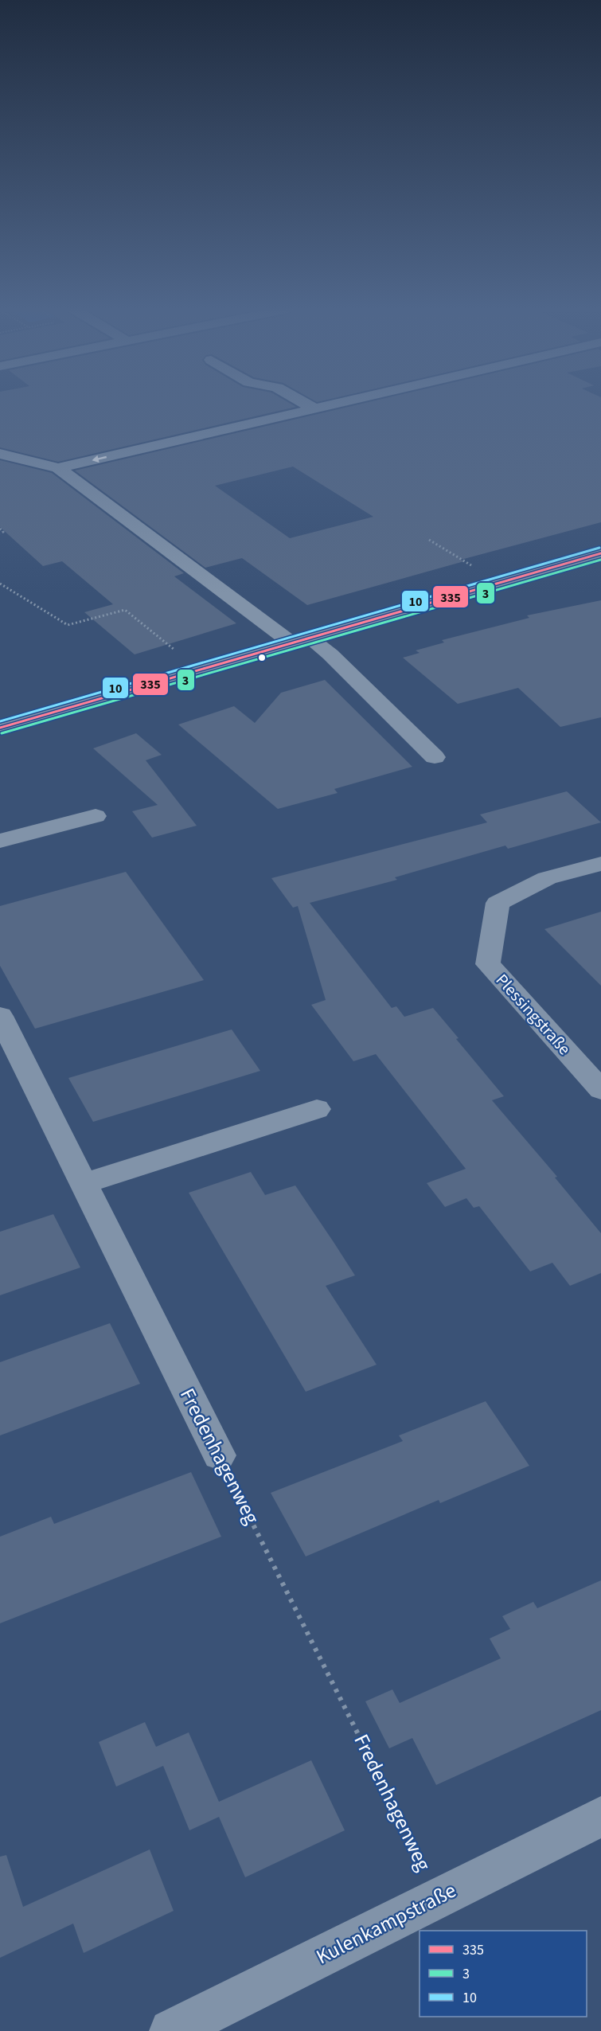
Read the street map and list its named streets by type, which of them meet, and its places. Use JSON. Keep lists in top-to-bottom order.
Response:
{
  "streets": {
    "street": ["Plessingstraße", "Fredenhagenweg", "Kulenkampstraße"]
  },
  "crossings": [
    ["Fredenhagenweg", "Kulenkampstraße"]
  ],
  "lines": ["transit line 10", "transit line 335", "transit line 3"],
  "legend": ["335", "3", "10"]
}
